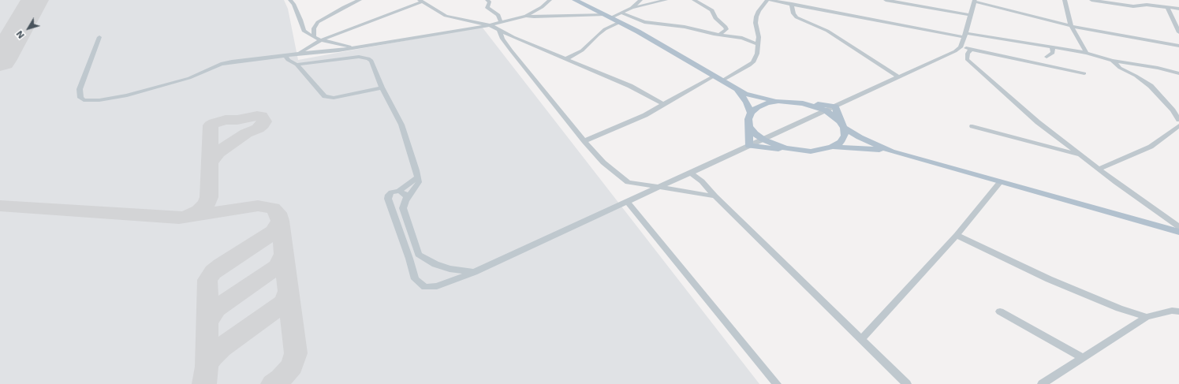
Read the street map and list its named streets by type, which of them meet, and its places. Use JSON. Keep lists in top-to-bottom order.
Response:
{
  "north": "bottom left"
}
